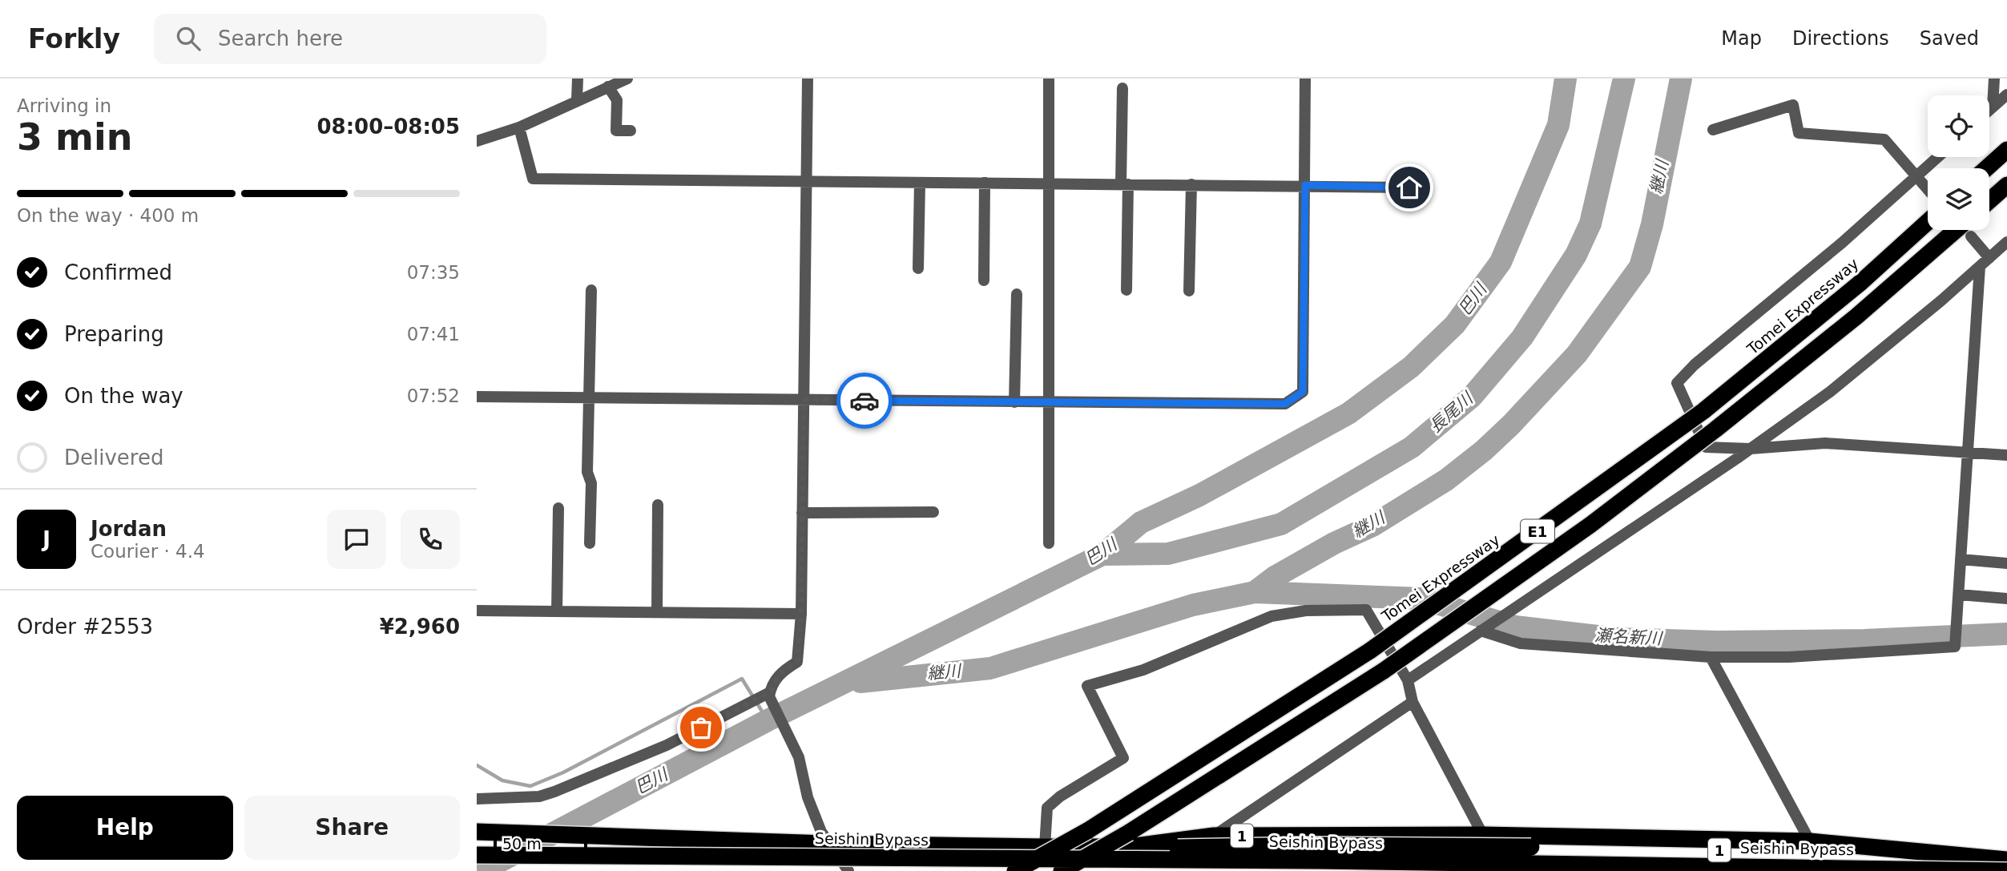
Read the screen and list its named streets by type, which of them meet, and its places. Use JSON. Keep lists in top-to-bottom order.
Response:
{
  "streets": {
    "highway": [
      "Tomei Expressway",
      "E1",
      "1",
      "Seishin Bypass"
    ]
  },
  "crossings": [
    ["Tomei Expressway", "1"],
    ["Tomei Expressway", "Seishin Bypass"],
    ["E1", "1"],
    ["1", "Seishin Bypass"]
  ],
  "water": [
    "継川",
    "巴川",
    "長尾川",
    "瀬名新川"
  ],
  "scale_bar": "50 m",
  "page": {
    "header": "Forkly",
    "search": "Search here",
    "nav": ["Map", "Directions", "Saved"],
    "heading": ["3 min", "Arriving in", "08:00–08:05"],
    "panel": [
      "Jordan",
      "Courier · 4.4",
      "Order #2553",
      "¥2,960"
    ],
    "bar": "On the way · 400 m",
    "list": [
      ["Confirmed", "07:35"],
      ["Preparing", "07:41"],
      ["On the way", "07:52"],
      "Delivered"
    ],
    "round": "J",
    "buttons": ["Help", "Share"],
    "scale": "50 m"
  }
}
